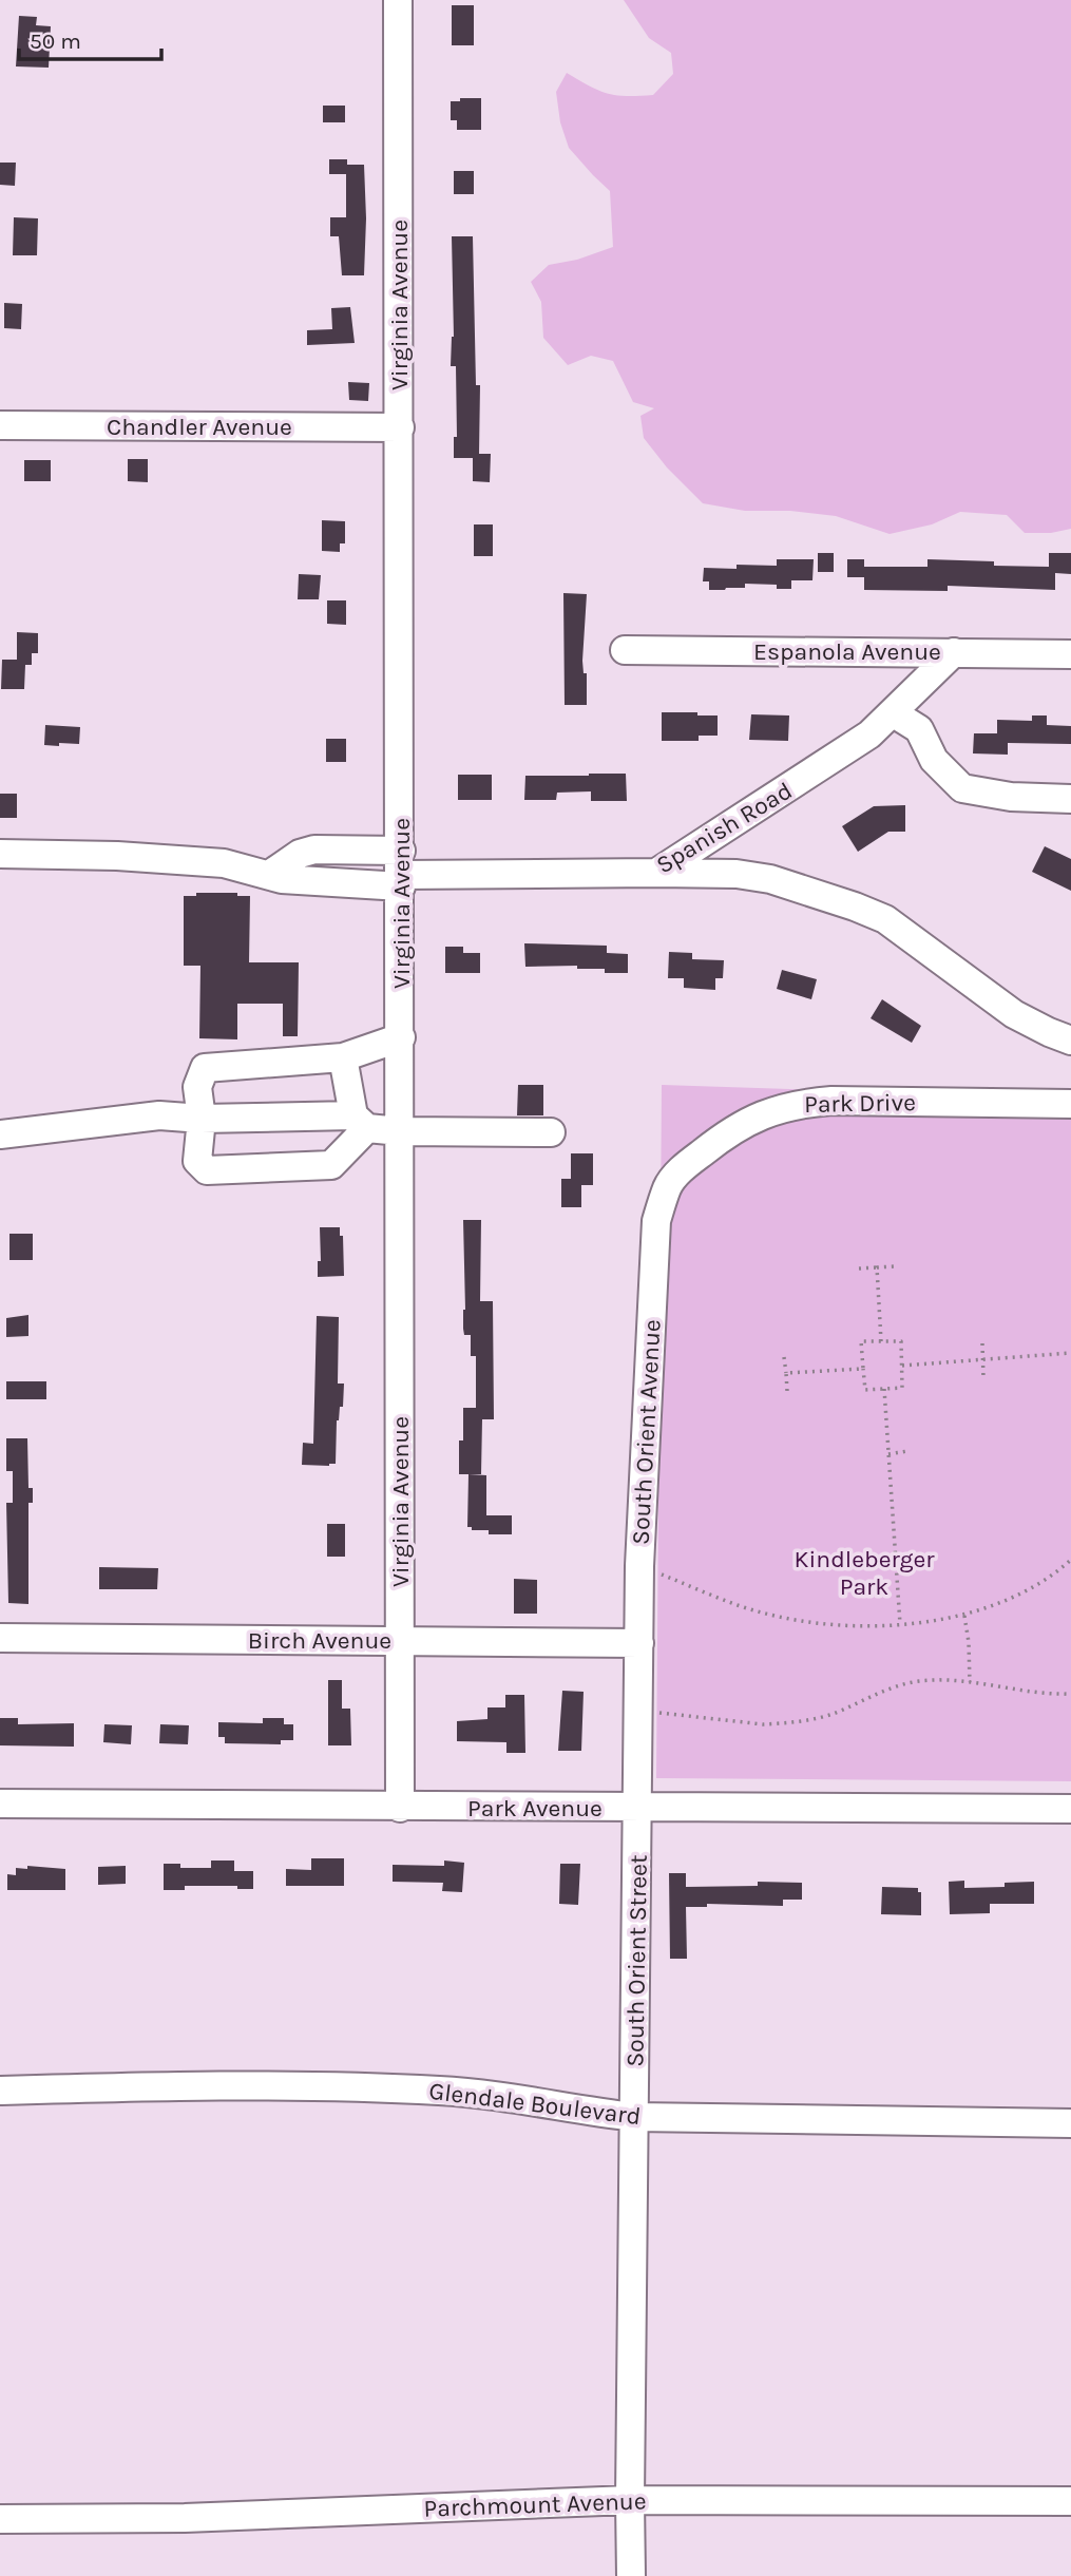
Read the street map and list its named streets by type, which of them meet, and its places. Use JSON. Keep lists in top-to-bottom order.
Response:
{
  "streets": {
    "street": [
      "Virginia Avenue",
      "Chandler Avenue",
      "Espanola Avenue",
      "Spanish Road",
      "Park Drive",
      "South Orient Avenue",
      "Birch Avenue",
      "Park Avenue",
      "South Orient Street",
      "Glendale Boulevard",
      "Parchmount Avenue"
    ]
  },
  "crossings": [
    ["Virginia Avenue", "Chandler Avenue"],
    ["Virginia Avenue", "Spanish Road"],
    ["Virginia Avenue", "Birch Avenue"],
    ["Virginia Avenue", "Park Avenue"],
    ["Espanola Avenue", "Spanish Road"],
    ["Park Drive", "South Orient Avenue"],
    ["South Orient Avenue", "Birch Avenue"],
    ["South Orient Avenue", "South Orient Street"],
    ["Birch Avenue", "South Orient Street"],
    ["Park Avenue", "South Orient Street"],
    ["South Orient Street", "Glendale Boulevard"],
    ["South Orient Street", "Parchmount Avenue"]
  ],
  "parks": ["Kindleberger Park"],
  "scale_bar": "50 m"
}
